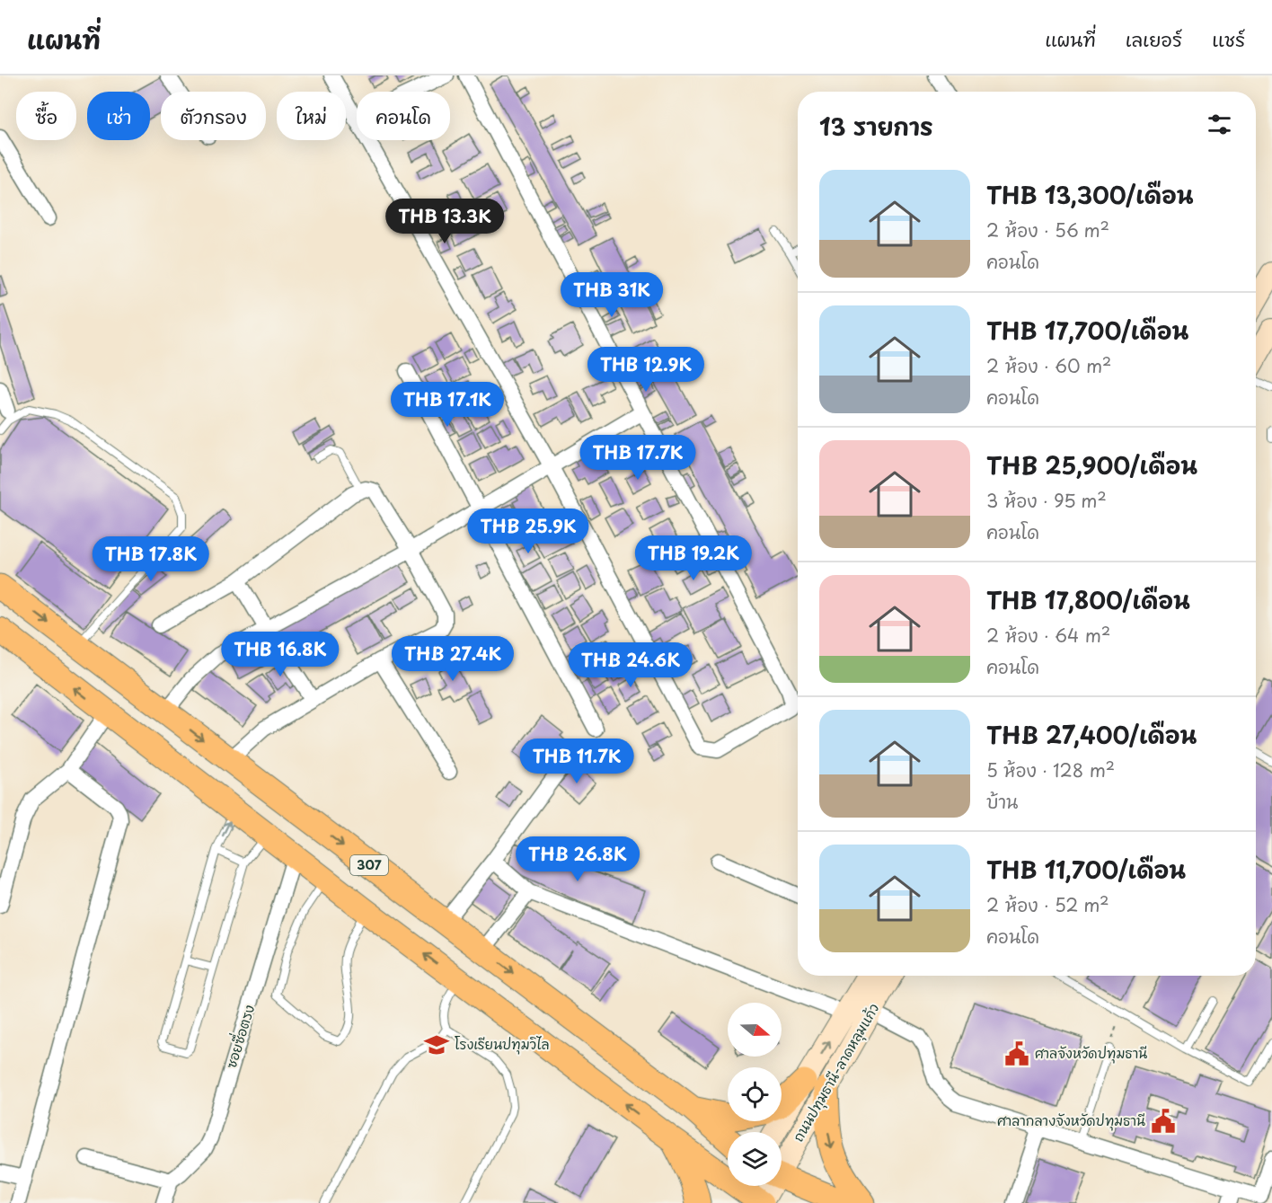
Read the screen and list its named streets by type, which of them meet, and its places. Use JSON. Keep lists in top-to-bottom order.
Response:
{
  "streets": {
    "main road": ["307", "ถนนปทุมธานี-ลาดหลุมแก้ว"],
    "street": ["ซอยซื่อตรง"]
  },
  "crossings": [
    ["307", "ซอยซื่อตรง"]
  ],
  "places": {
    "school or university": ["โรงเรียนปทุมวิไล"],
    "public building": ["ศาลจังหวัดปทุมธานี", "ศาลากลางจังหวัดปทุมธานี"]
  },
  "north": "right",
  "page": {
    "header": "แผนที่",
    "nav": ["แผนที่", "เลเยอร์", "แชร์"],
    "chip": [
      "ซื้อ",
      "เช่า",
      "ตัวกรอง",
      "ใหม่",
      "คอนโด"
    ],
    "heading": "13 รายการ",
    "list": [
      {
        "name": "THB 13,300/เดือน",
        "note": "2 ห้อง · 56 m² · คอนโด"
      },
      {
        "name": "THB 17,700/เดือน",
        "note": "2 ห้อง · 60 m² · คอนโด"
      },
      {
        "name": "THB 25,900/เดือน",
        "note": "3 ห้อง · 95 m² · คอนโด"
      },
      {
        "name": "THB 17,800/เดือน",
        "note": "2 ห้อง · 64 m² · คอนโด"
      },
      {
        "name": "THB 27,400/เดือน",
        "note": "5 ห้อง · 128 m² · บ้าน"
      },
      {
        "name": "THB 11,700/เดือน",
        "note": "2 ห้อง · 52 m² · คอนโด"
      }
    ],
    "price": [
      "THB 13.3K",
      "THB 31K",
      "THB 12.9K",
      "THB 17.1K",
      "THB 17.7K",
      "THB 25.9K",
      "THB 19.2K",
      "THB 17.8K",
      "THB 16.8K",
      "THB 27.4K",
      "THB 24.6K",
      "THB 11.7K",
      "THB 26.8K"
    ]
  }
}
